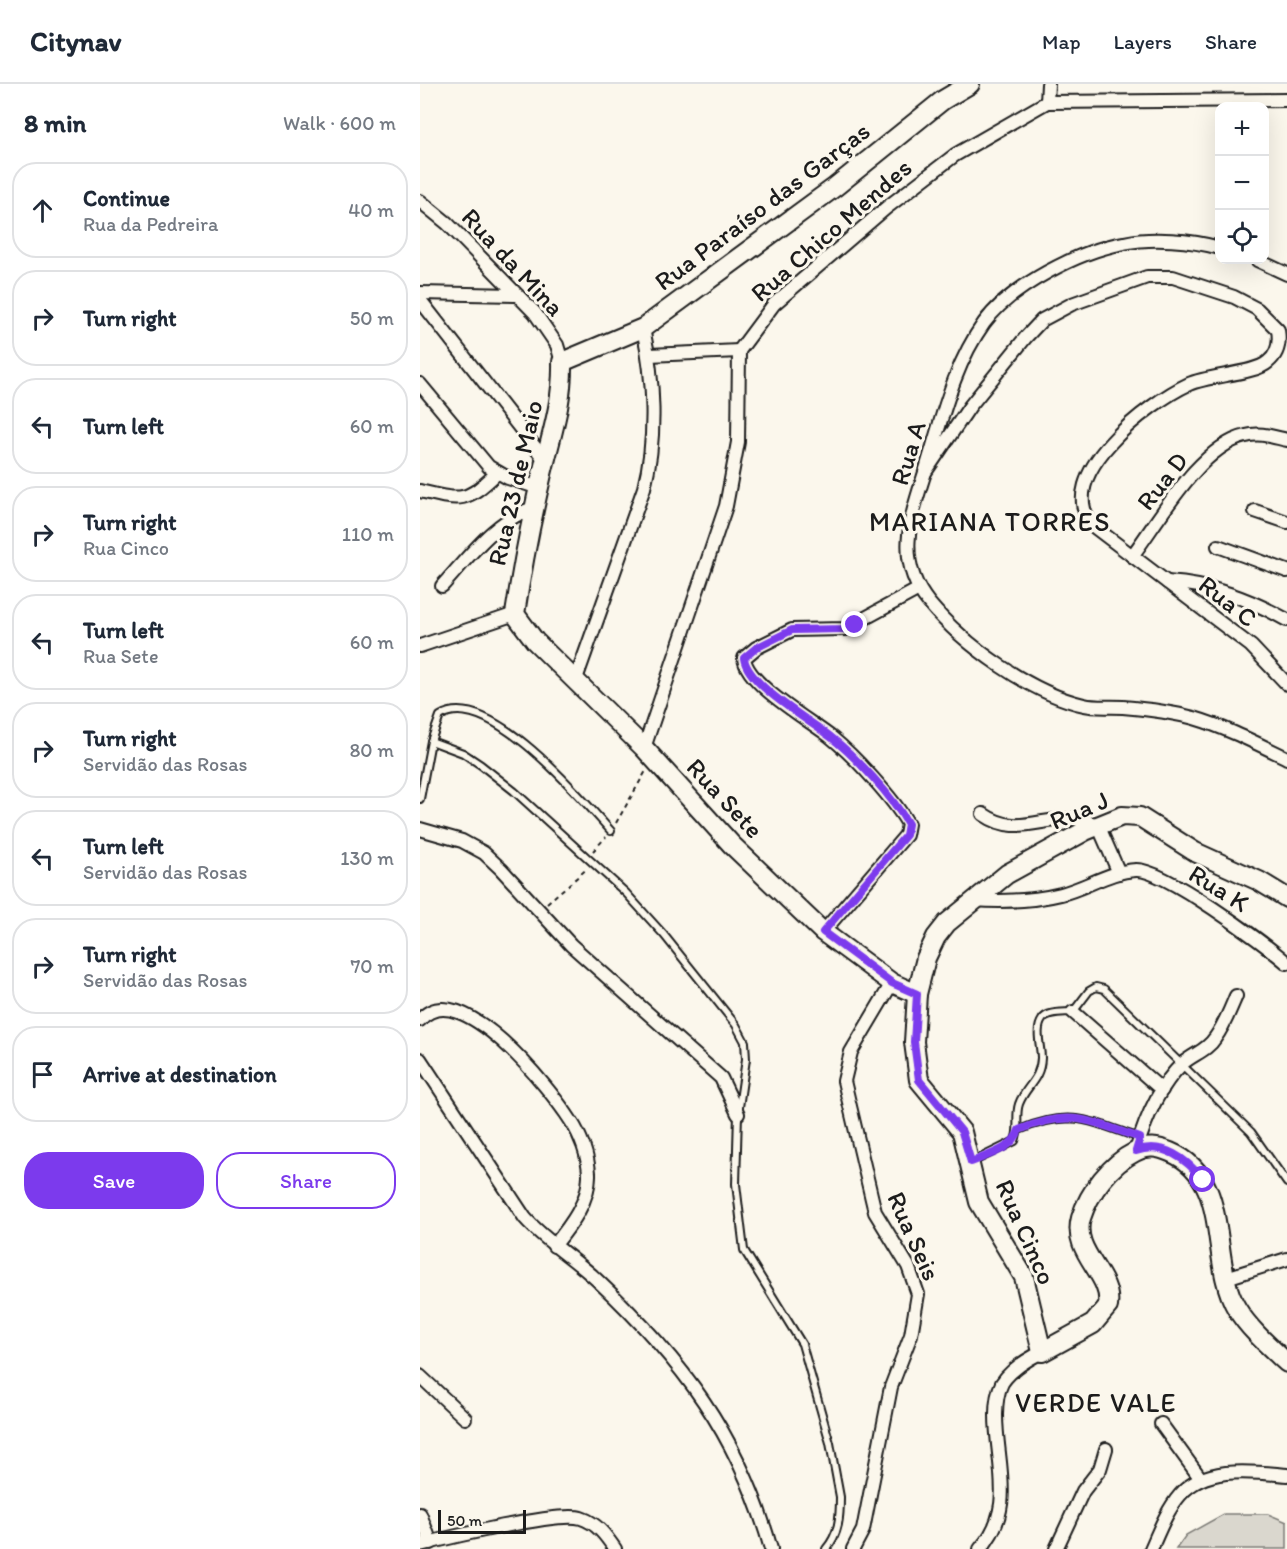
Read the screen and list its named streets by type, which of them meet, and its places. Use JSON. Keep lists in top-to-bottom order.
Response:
{
  "streets": {
    "street": [
      "Rua Paraíso das Garças",
      "Rua Chico Mendes",
      "Rua da Mina",
      "Rua A",
      "Rua D",
      "Rua 23 de Maio",
      "Rua C",
      "Rua Sete",
      "Rua J",
      "Rua K",
      "Rua Cinco",
      "Rua Seis"
    ]
  },
  "crossings": [
    ["Rua Paraíso das Garças", "Rua da Mina"],
    ["Rua Paraíso das Garças", "Rua 23 de Maio"],
    ["Rua da Mina", "Rua 23 de Maio"],
    ["Rua 23 de Maio", "Rua Sete"],
    ["Rua Sete", "Rua Cinco"],
    ["Rua Sete", "Rua Seis"],
    ["Rua J", "Rua K"],
    ["Rua J", "Rua Cinco"]
  ],
  "districts": ["MARIANA TORRES", "VERDE VALE"],
  "scale_bar": "50 m",
  "page": {
    "header": "Citynav",
    "nav": ["Map", "Layers", "Share"],
    "heading": ["8 min", "Walk · 600 m"],
    "map_buttons": ["+", "−"],
    "list": [
      ["Continue", "Rua da Pedreira", "40 m"],
      ["Turn right", "50 m"],
      ["Turn left", "60 m"],
      ["Turn right", "Rua Cinco", "110 m"],
      ["Turn left", "Rua Sete", "60 m"],
      ["Turn right", "Servidão das Rosas", "80 m"],
      ["Turn left", "Servidão das Rosas", "130 m"],
      ["Turn right", "Servidão das Rosas", "70 m"],
      "Arrive at destination"
    ],
    "buttons": ["Save", "Share"],
    "scale": "50 m"
  }
}
